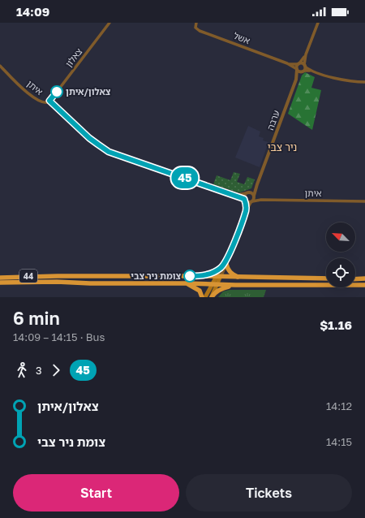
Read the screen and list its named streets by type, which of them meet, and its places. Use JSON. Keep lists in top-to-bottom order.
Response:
{
  "streets": {
    "highway": ["44"],
    "street": [
      "אשל",
      "צאלון",
      "איתן",
      "ערבה"
    ]
  },
  "crossings": [
    ["אשל", "ערבה"],
    ["צאלון", "איתן"],
    ["איתן", "ערבה"]
  ],
  "districts": ["ניר צבי"],
  "places": ["צאלון/איתן", "צומת ניר צבי"],
  "lines": ["bus line 45"],
  "north": "top left",
  "page": {
    "status": "14:09",
    "on_map": "45",
    "heading": ["6 min", "14:09 – 14:15 · Bus", "$1.16"],
    "legs": ["3", "45"],
    "list": [
      {
        "name": "צאלון/איתן",
        "value": "14:12"
      },
      {
        "name": "צומת ניר צבי",
        "value": "14:15"
      }
    ],
    "buttons": ["Start", "Tickets"]
  }
}
